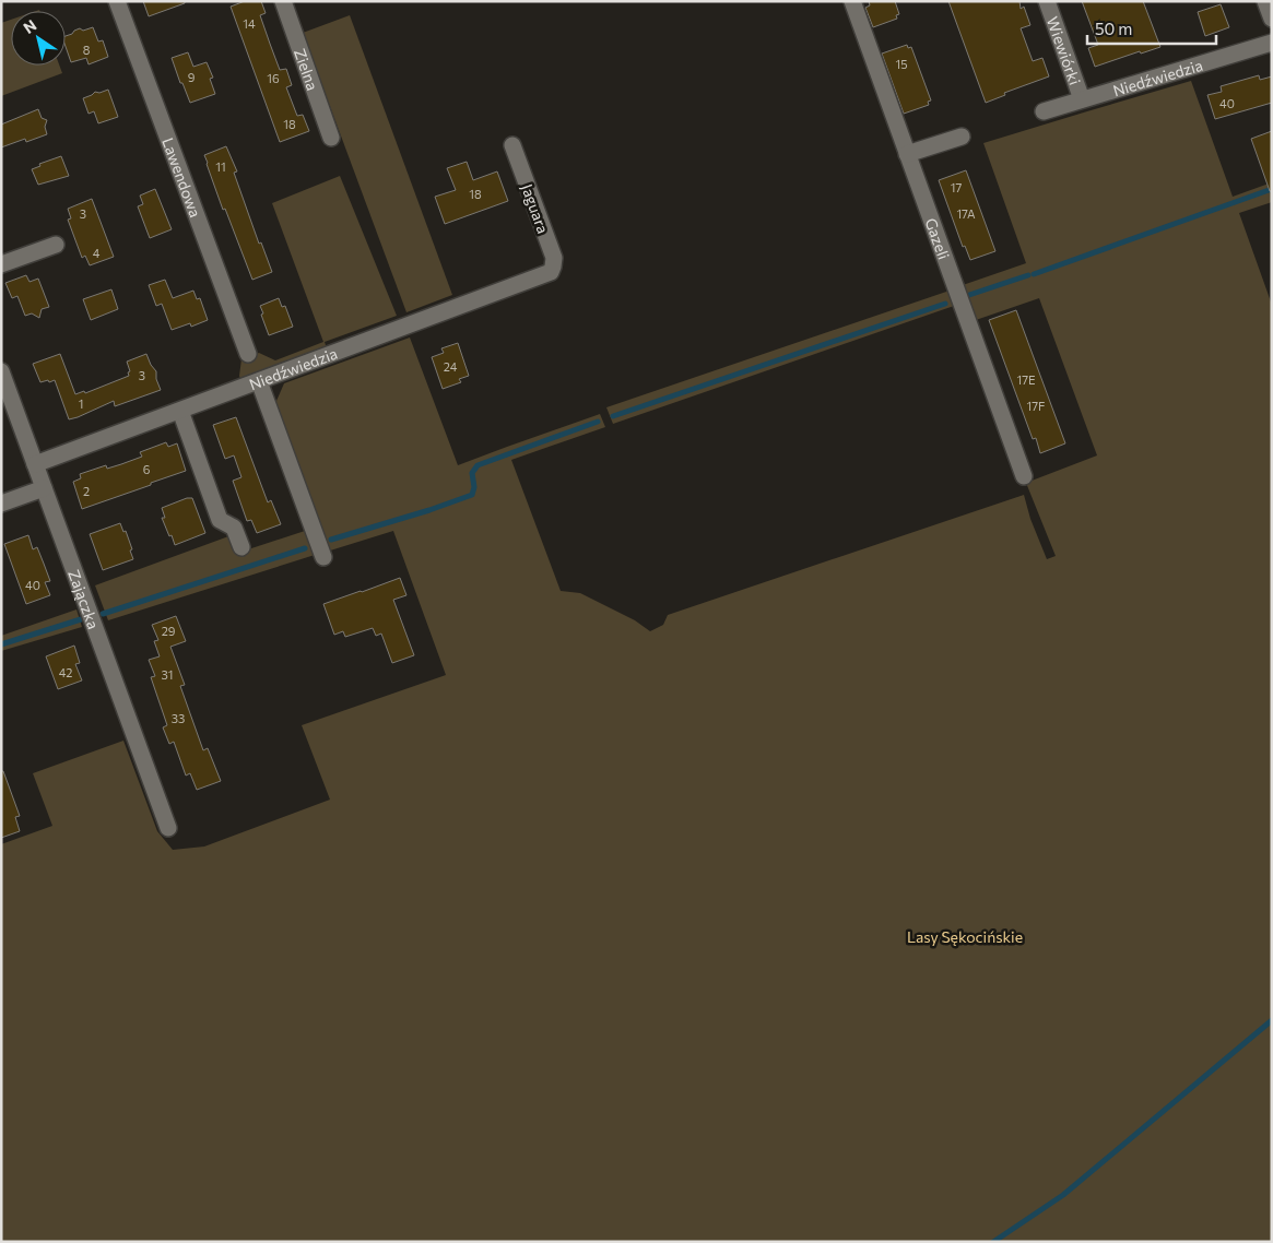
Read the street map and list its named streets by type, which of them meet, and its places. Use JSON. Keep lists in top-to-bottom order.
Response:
{
  "streets": {
    "street": [
      "Wiewiórki",
      "Zielna",
      "Niedźwiedzia",
      "Lawendowa",
      "Jaguara",
      "Gazeli",
      "Zajączka"
    ]
  },
  "crossings": [
    ["Wiewiórki", "Niedźwiedzia"],
    ["Niedźwiedzia", "Jaguara"],
    ["Niedźwiedzia", "Zajączka"]
  ],
  "parks": ["Lasy Sękocińskie"],
  "house_numbers": [
    "14",
    "8",
    "15",
    "9",
    "16",
    "40",
    "18",
    "11",
    "17",
    "18",
    "3",
    "17A",
    "4",
    "24",
    "3",
    "17E",
    "1",
    "17F",
    "6",
    "2",
    "40",
    "29",
    "42",
    "31",
    "33"
  ],
  "scale_bar": "50 m",
  "north": "top left"
}
